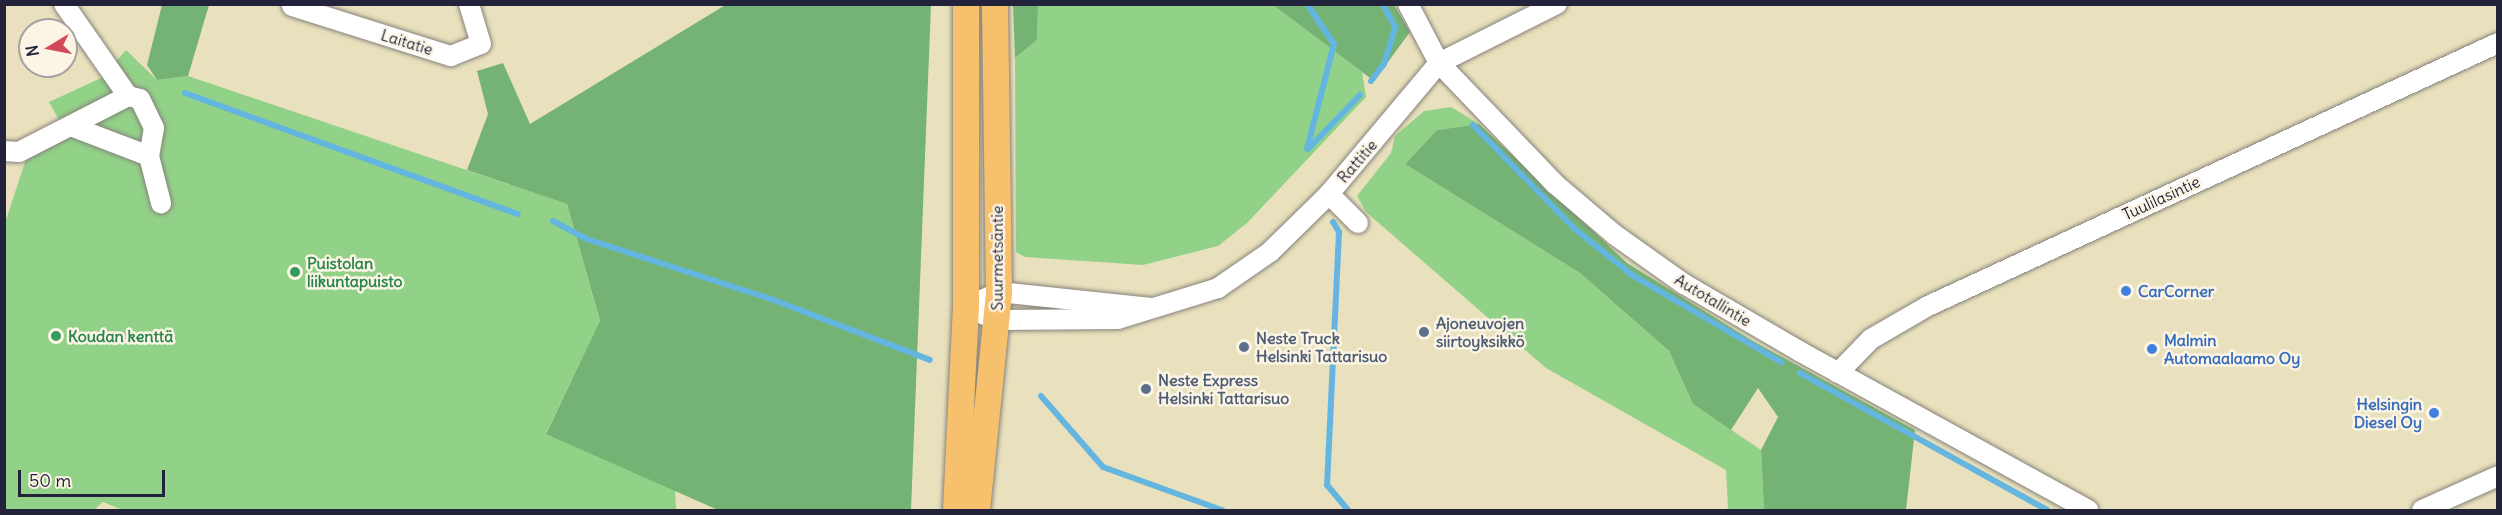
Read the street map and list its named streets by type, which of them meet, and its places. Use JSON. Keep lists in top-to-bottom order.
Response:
{
  "streets": {
    "main road": ["Suurmetsäntie"],
    "street": [
      "Laitatie",
      "Rattitie",
      "Tuulilasintie",
      "Autotallintie"
    ]
  },
  "crossings": [
    ["Rattitie", "Suurmetsäntie"],
    ["Rattitie", "Autotallintie"],
    ["Tuulilasintie", "Autotallintie"]
  ],
  "places": [
    "Puistolan liikuntapuisto",
    "CarCorner",
    "Ajoneuvojen siirtoyksikkö",
    "Koudan kenttä",
    "Neste Truck Helsinki Tattarisuo",
    "Malmin Automaalaamo Oy",
    "Neste Express Helsinki Tattarisuo",
    "Helsingin Diesel Oy"
  ],
  "scale_bar": "50 m",
  "north": "left"
}
